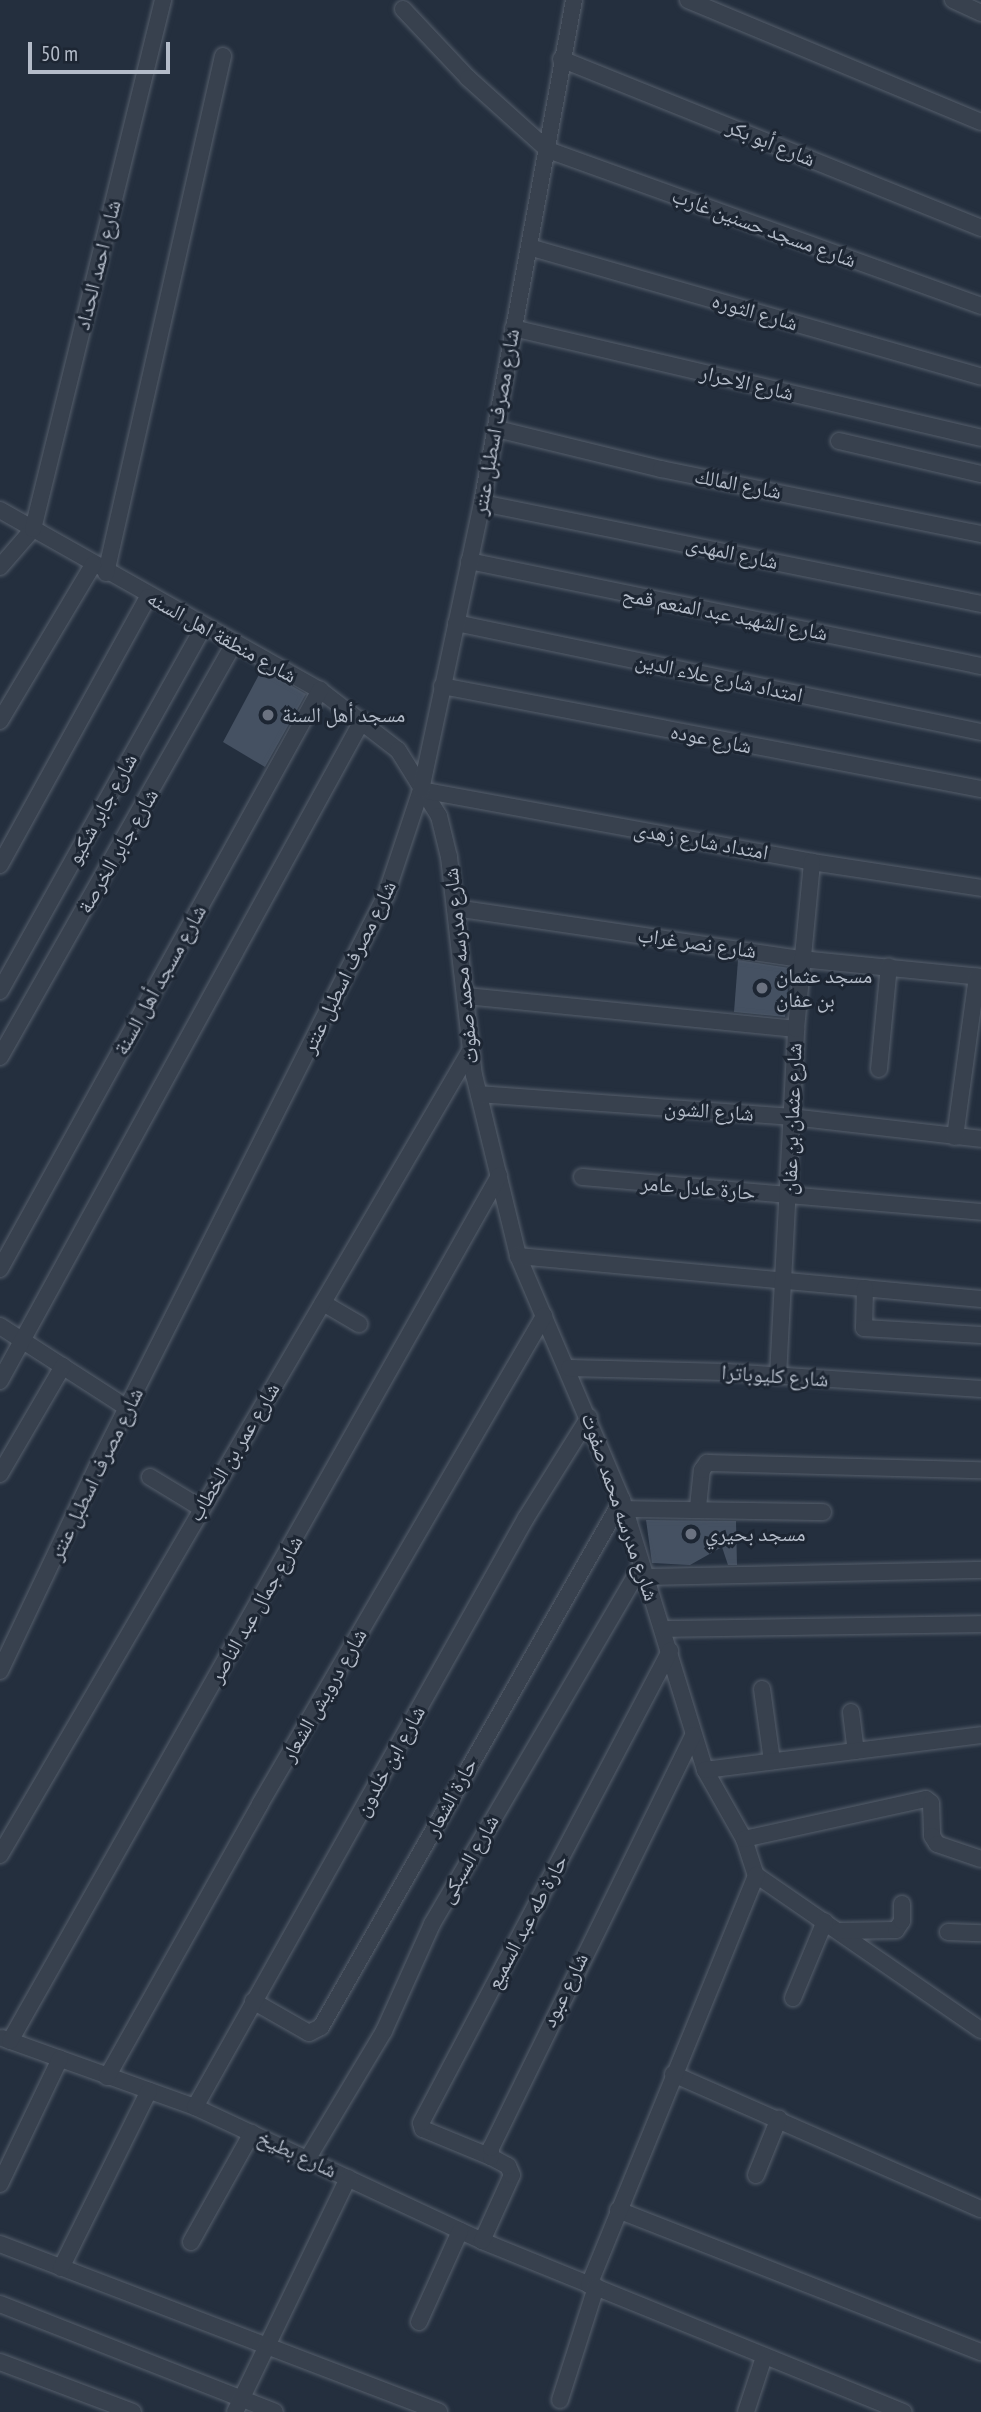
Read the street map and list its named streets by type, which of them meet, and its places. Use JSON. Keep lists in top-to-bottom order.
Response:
{
  "streets": {
    "street": [
      "شارع أبو بكر",
      "شارع مسجد حسنين غارب",
      "شارع احمد الحداد",
      "شارع الثوره",
      "شارع الاحرار",
      "شارع مصرف اسطبل عنتر",
      "شارع المالك",
      "شارع المهدى",
      "شارع الشهيد عبد المنعم قمح",
      "شارع منطقة اهل السنه",
      "امتداد شارع علاء الدين",
      "شارع عوده",
      "شارع جابر شكيو",
      "امتداد شارع زهدى",
      "شارع جابر الخرصة",
      "شارع نصر غراب",
      "شارع مدرسه محمد صفوت",
      "شارع مسجد أهل السنة",
      "شارع الشون",
      "شارع عثمان بن عفان",
      "حارة عادل عامر",
      "شارع كليوباترا",
      "شارع عمر بن الخطاب",
      "شارع جمال عبد الناصر",
      "شارع درويش الشعار",
      "شارع ابن خلدون",
      "حارة الشعار",
      "شارع السبكى",
      "حارة طه عبد السميع",
      "شارع عبود",
      "شارع بطيخ"
    ]
  },
  "crossings": [
    ["شارع أبو بكر", "شارع مصرف اسطبل عنتر"],
    ["شارع مسجد حسنين غارب", "شارع مصرف اسطبل عنتر"],
    ["شارع احمد الحداد", "شارع منطقة اهل السنه"],
    ["شارع الثوره", "شارع مصرف اسطبل عنتر"],
    ["شارع الاحرار", "شارع مصرف اسطبل عنتر"],
    ["شارع مصرف اسطبل عنتر", "شارع المالك"],
    ["شارع مصرف اسطبل عنتر", "شارع المهدى"],
    ["شارع مصرف اسطبل عنتر", "شارع الشهيد عبد المنعم قمح"],
    ["شارع مصرف اسطبل عنتر", "شارع منطقة اهل السنه"],
    ["شارع مصرف اسطبل عنتر", "امتداد شارع علاء الدين"],
    ["شارع مصرف اسطبل عنتر", "شارع عوده"],
    ["شارع مصرف اسطبل عنتر", "امتداد شارع زهدى"],
    ["شارع مصرف اسطبل عنتر", "شارع مدرسه محمد صفوت"],
    ["شارع منطقة اهل السنه", "شارع جابر شكيو"],
    ["شارع منطقة اهل السنه", "امتداد شارع زهدى"],
    ["شارع منطقة اهل السنه", "شارع جابر الخرصة"],
    ["شارع منطقة اهل السنه", "شارع مدرسه محمد صفوت"],
    ["شارع منطقة اهل السنه", "شارع مسجد أهل السنة"],
    ["امتداد شارع زهدى", "شارع مدرسه محمد صفوت"],
    ["امتداد شارع زهدى", "شارع عثمان بن عفان"],
    ["شارع نصر غراب", "شارع مدرسه محمد صفوت"],
    ["شارع نصر غراب", "شارع عثمان بن عفان"],
    ["شارع مدرسه محمد صفوت", "شارع الشون"],
    ["شارع مدرسه محمد صفوت", "شارع كليوباترا"],
    ["شارع مدرسه محمد صفوت", "شارع عمر بن الخطاب"],
    ["شارع مدرسه محمد صفوت", "شارع جمال عبد الناصر"],
    ["شارع مدرسه محمد صفوت", "شارع درويش الشعار"],
    ["شارع مدرسه محمد صفوت", "شارع ابن خلدون"],
    ["شارع مدرسه محمد صفوت", "حارة الشعار"],
    ["شارع مدرسه محمد صفوت", "شارع السبكى"],
    ["شارع مدرسه محمد صفوت", "حارة طه عبد السميع"],
    ["شارع مدرسه محمد صفوت", "شارع عبود"],
    ["شارع الشون", "شارع عثمان بن عفان"],
    ["شارع عثمان بن عفان", "حارة عادل عامر"],
    ["شارع عثمان بن عفان", "شارع كليوباترا"],
    ["شارع جمال عبد الناصر", "شارع بطيخ"],
    ["شارع درويش الشعار", "شارع بطيخ"],
    ["شارع ابن خلدون", "حارة الشعار"],
    ["شارع ابن خلدون", "شارع بطيخ"],
    ["شارع السبكى", "شارع بطيخ"],
    ["حارة طه عبد السميع", "شارع عبود"]
  ],
  "places": ["مسجد أهل السنة", "مسجد عثمان بن عفان", "مسجد بحيري"],
  "scale_bar": "50 m"
}
